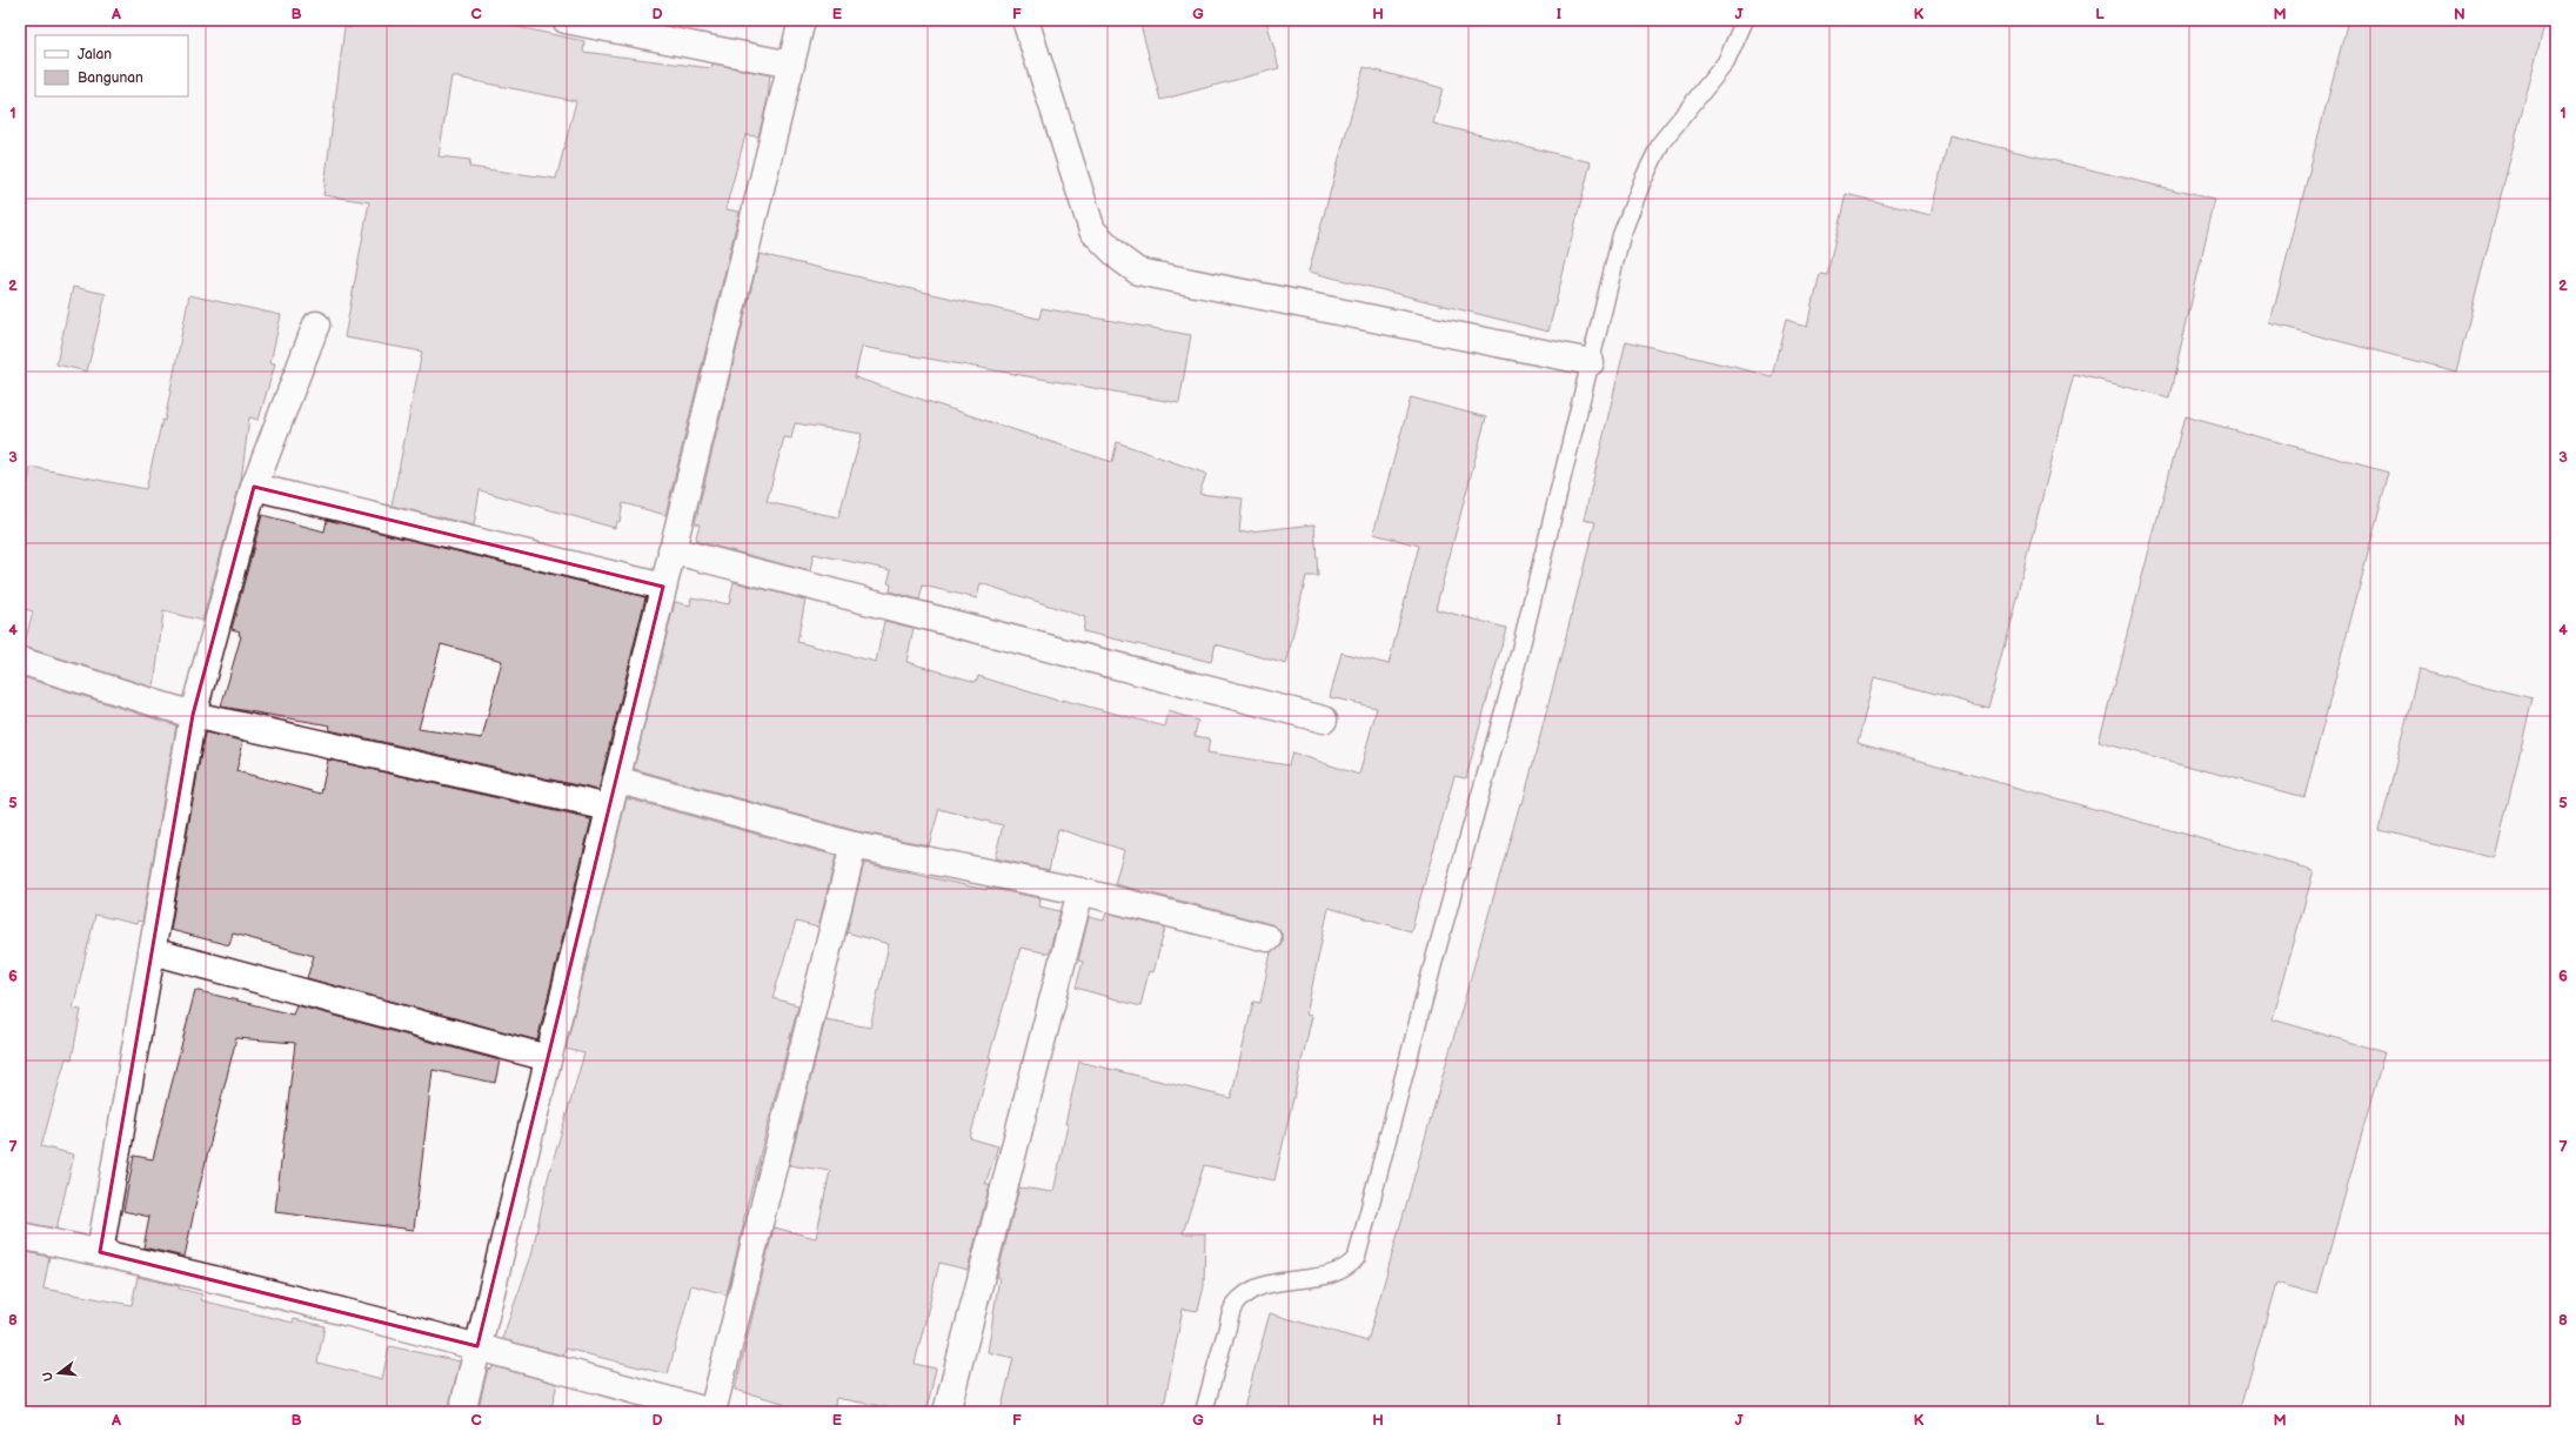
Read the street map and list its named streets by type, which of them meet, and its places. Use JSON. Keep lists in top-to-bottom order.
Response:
{
  "legend": ["Jalan", "Bangunan"],
  "north": "left",
  "grid": {
    "columns": [
      "A",
      "B",
      "C",
      "D",
      "E",
      "F",
      "G",
      "H",
      "I",
      "J",
      "K",
      "L",
      "M",
      "N"
    ],
    "rows": [
      "1",
      "2",
      "3",
      "4",
      "5",
      "6",
      "7",
      "8"
    ]
  }
}
